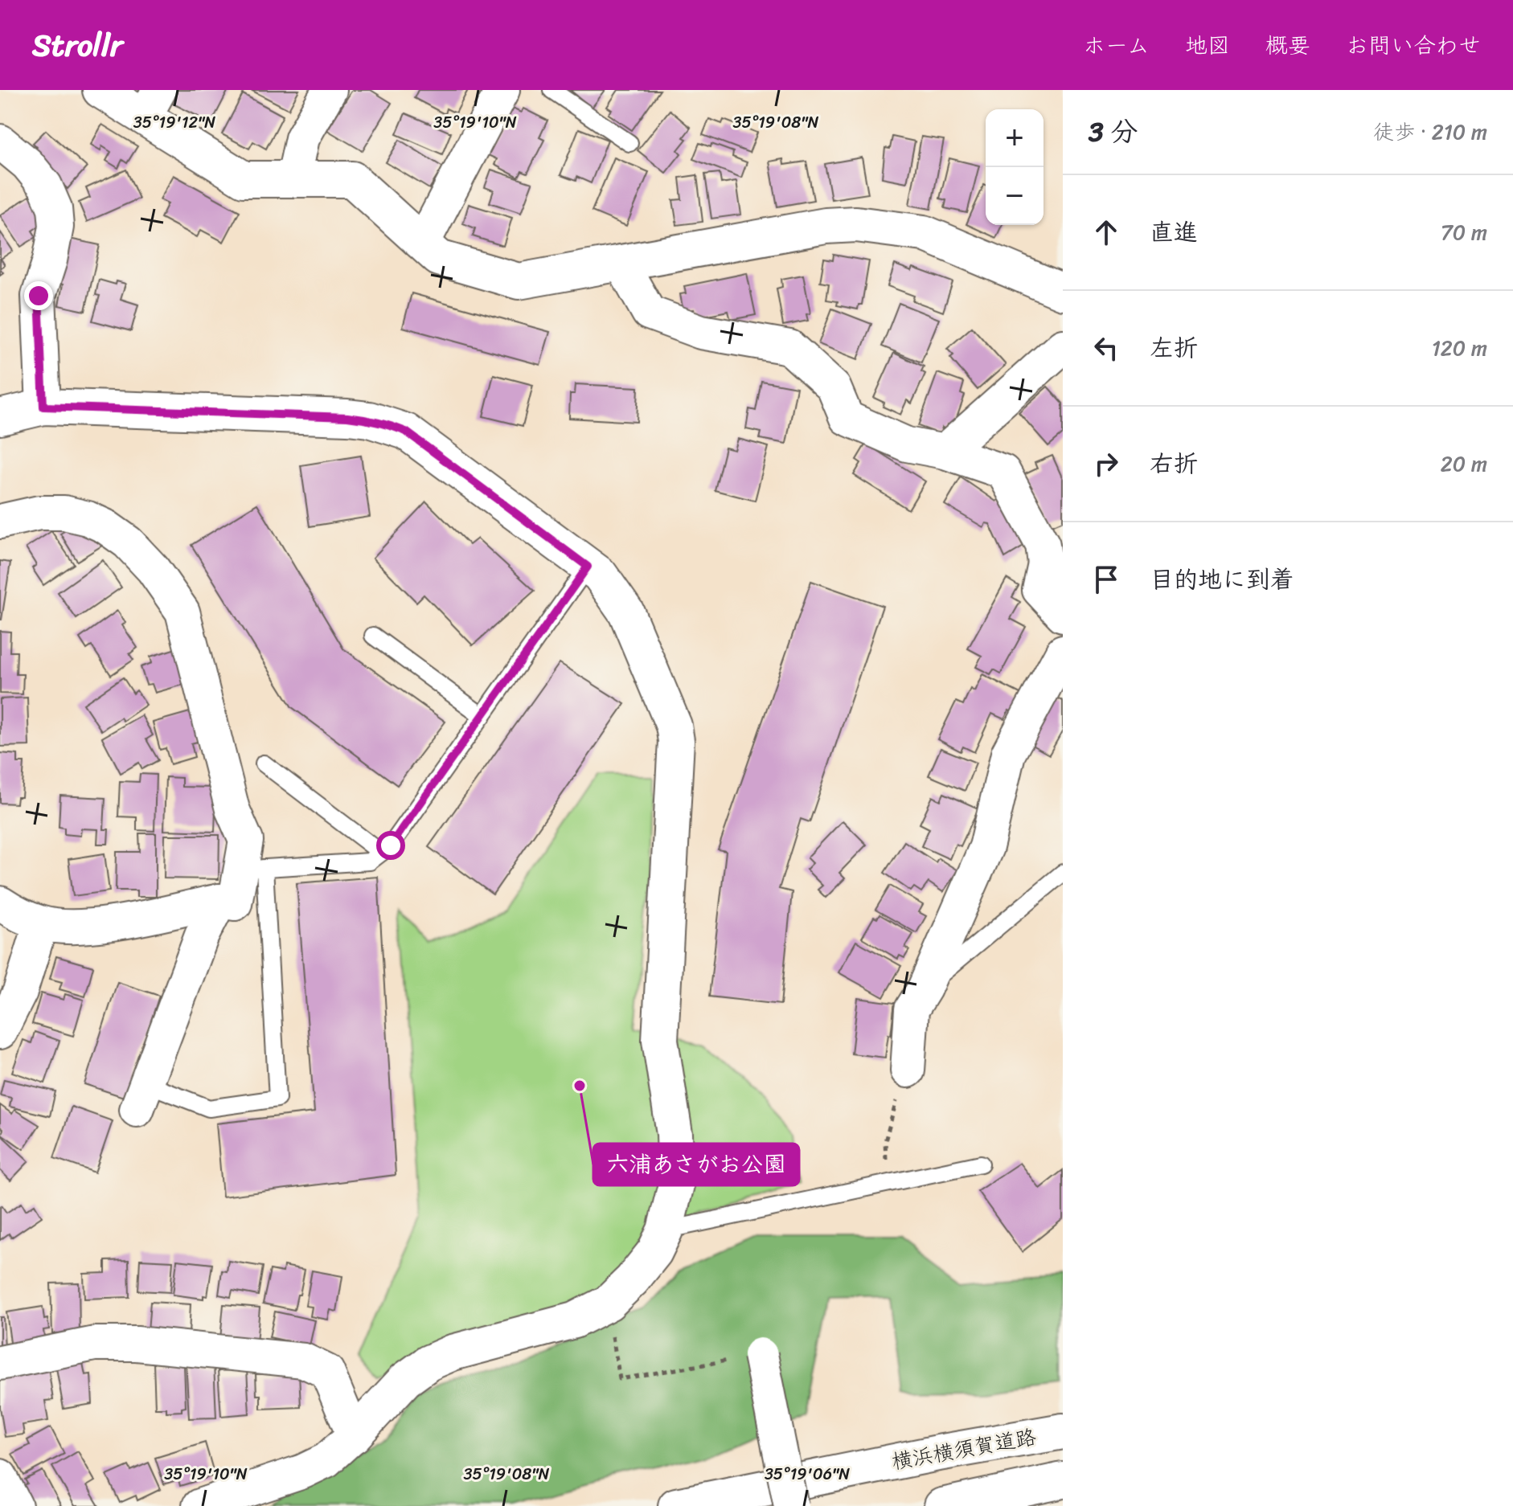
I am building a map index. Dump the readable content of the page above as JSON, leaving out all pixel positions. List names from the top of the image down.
{
  "streets": {
    "main road": ["横浜横須賀道路"]
  },
  "places": ["六浦あさがお公園"],
  "page": {
    "header": "Strollr",
    "nav": [
      "ホーム",
      "地図",
      "概要",
      "お問い合わせ"
    ],
    "heading": ["3 分", "徒歩 · 210 m"],
    "map_buttons": ["+", "−"],
    "list": [
      ["直進", "70 m"],
      ["左折", "120 m"],
      ["右折", "20 m"],
      "目的地に到着"
    ]
  },
  "coordinates": [
    "35°19'12\"N",
    "35°19'10\"N",
    "35°19'08\"N",
    "35°19'06\"N"
  ]
}
